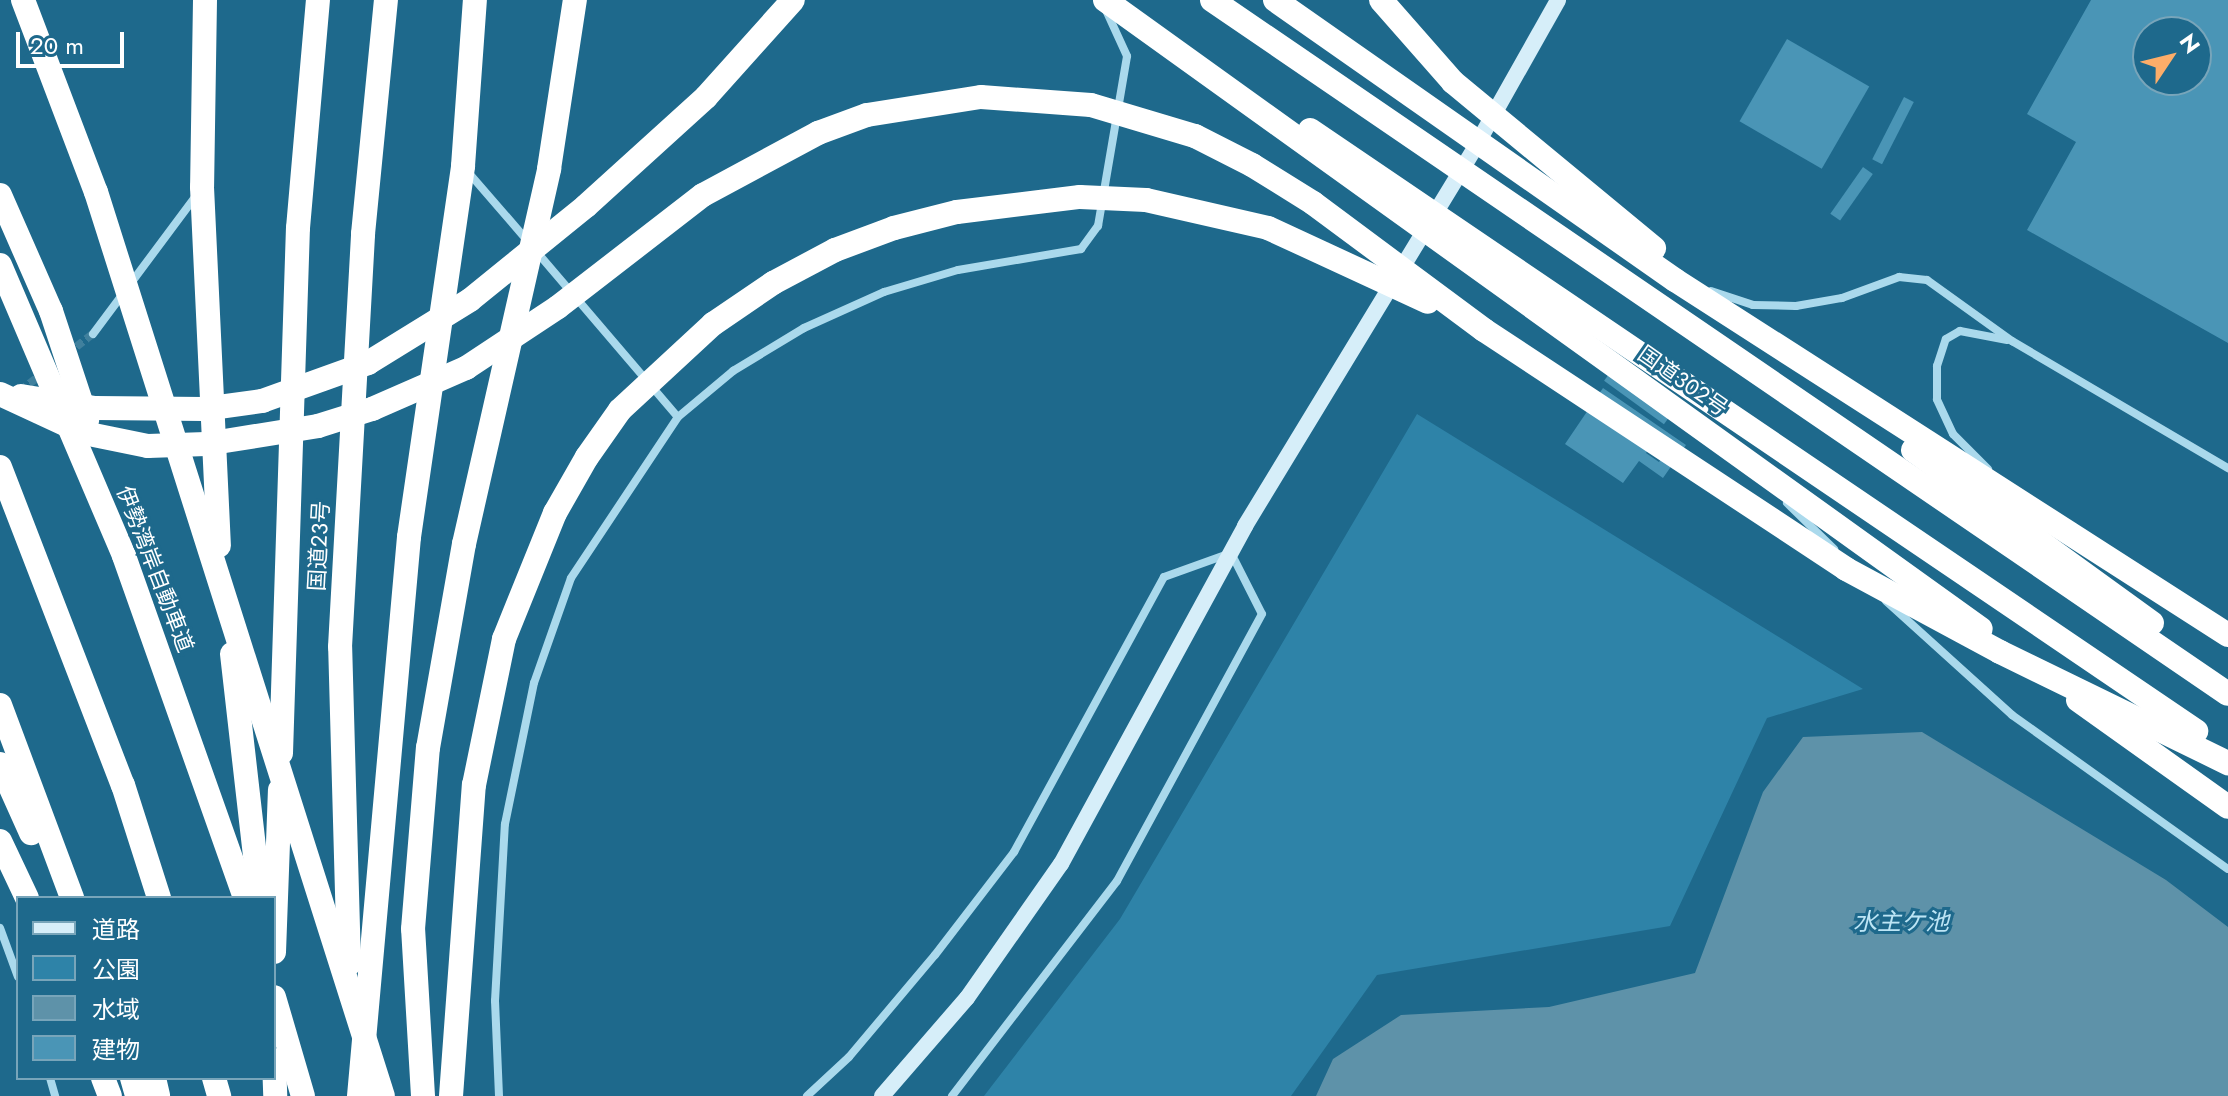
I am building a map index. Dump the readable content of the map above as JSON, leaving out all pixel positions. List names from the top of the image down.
{
  "streets": {
    "highway": ["国道302号", "国道23号", "伊勢湾岸自動車道"]
  },
  "water": ["水主ケ池"],
  "legend": [
    "道路",
    "公園",
    "水域",
    "建物"
  ],
  "scale_bar": "20 m",
  "north": "top right"
}
